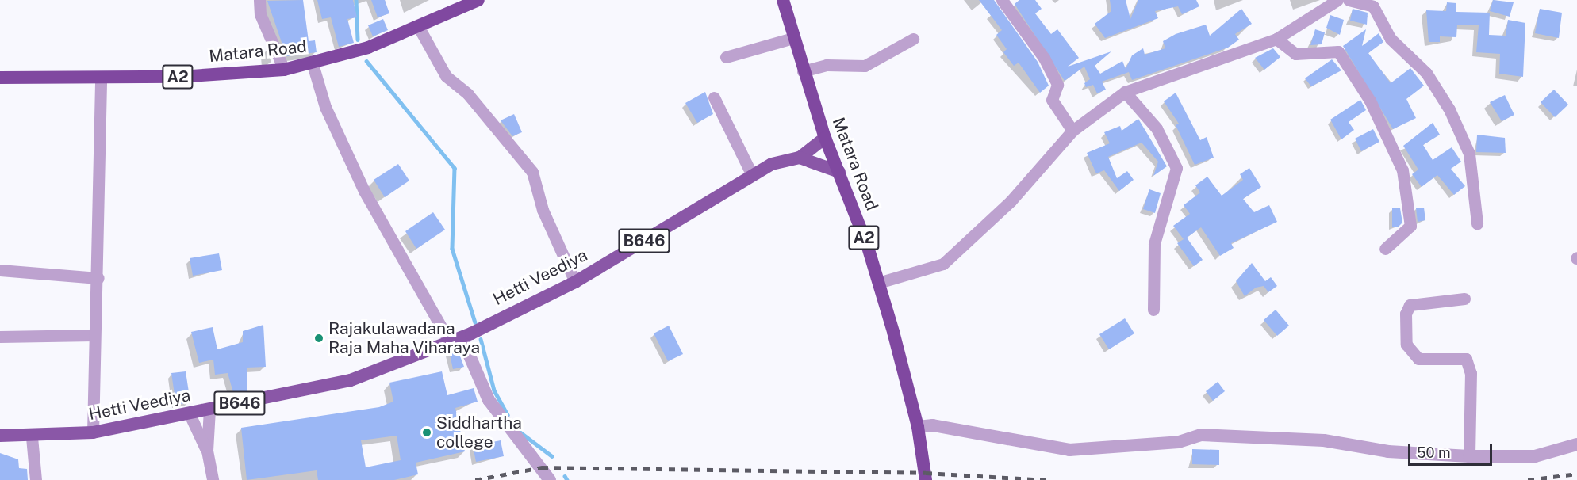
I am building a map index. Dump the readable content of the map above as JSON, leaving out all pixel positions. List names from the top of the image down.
{
  "streets": {
    "highway": ["Matara Road", "A2"],
    "main road": ["B646", "Hetti Veediya"]
  },
  "crossings": [
    ["Matara Road", "Hetti Veediya"]
  ],
  "places": ["Rajakulawadana Raja Maha Viharaya", "Siddhartha college"],
  "scale_bar": "50 m"
}
